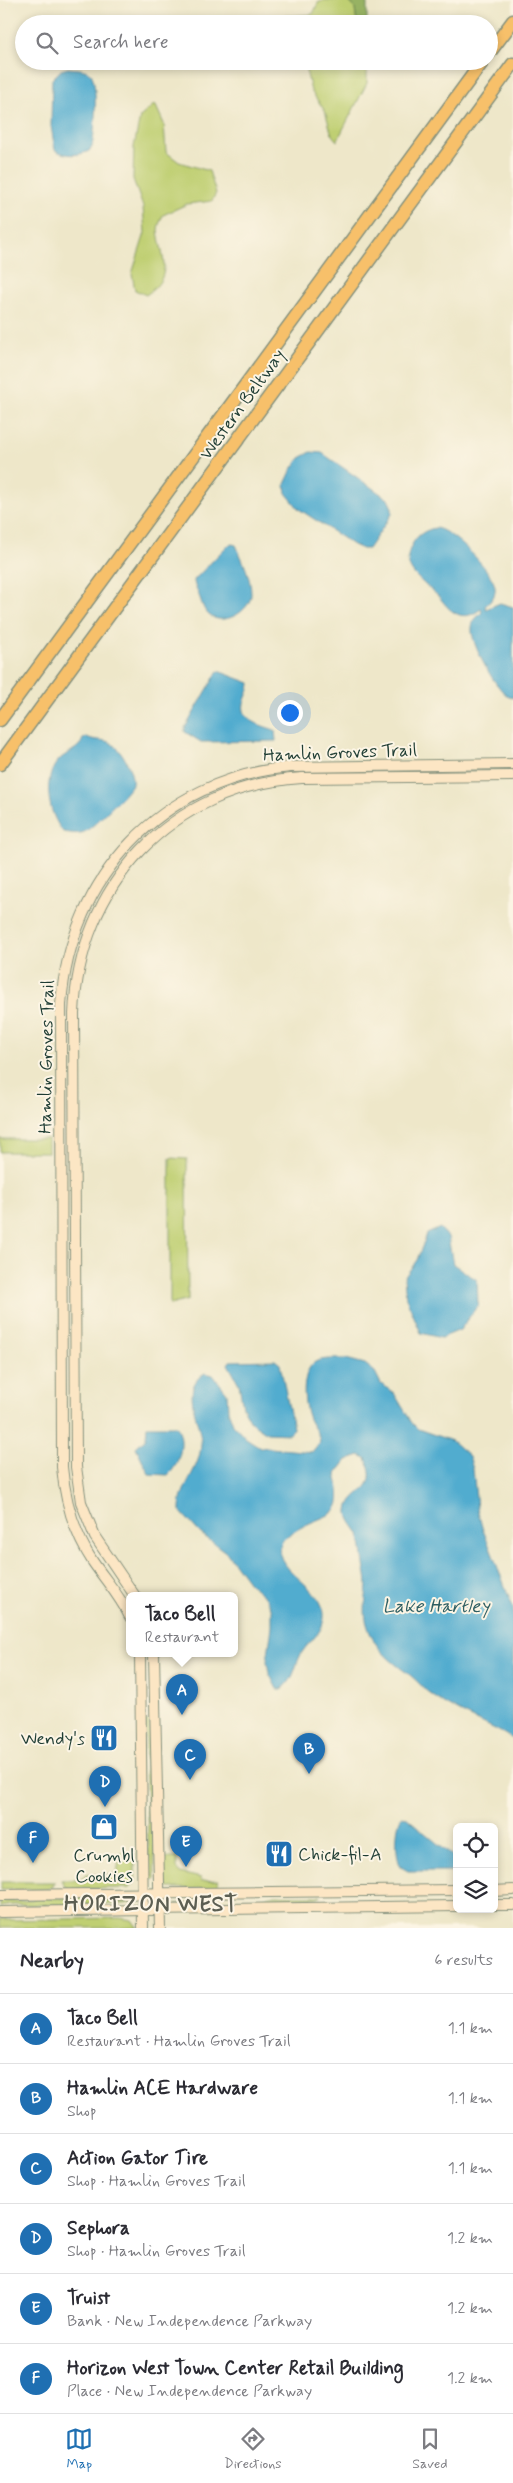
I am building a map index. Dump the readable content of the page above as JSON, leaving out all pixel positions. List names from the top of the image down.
{
  "streets": {
    "highway": ["Western Beltway"],
    "street": ["Hamlin Groves Trail"]
  },
  "districts": ["HORIZON WEST"],
  "water": ["Lake Hartley"],
  "places": {
    "restaurant": ["Wendy's", "Chick-fil-A"],
    "shop": ["Crumbl Cookies"]
  },
  "page": {
    "search": "Search here",
    "popup": ["Taco Bell", "Restaurant"],
    "pins": [
      "A",
      "B",
      "C",
      "D",
      "F",
      "E"
    ],
    "heading": ["Nearby", "6 results"],
    "list": [
      {
        "mark": "A",
        "name": "Taco Bell",
        "note": "Restaurant · Hamlin Groves Trail",
        "value": "1.1 km"
      },
      {
        "mark": "B",
        "name": "Hamlin ACE Hardware",
        "note": "Shop",
        "value": "1.1 km"
      },
      {
        "mark": "C",
        "name": "Action Gator Tire",
        "note": "Shop · Hamlin Groves Trail",
        "value": "1.1 km"
      },
      {
        "mark": "D",
        "name": "Sephora",
        "note": "Shop · Hamlin Groves Trail",
        "value": "1.2 km"
      },
      {
        "mark": "E",
        "name": "Truist",
        "note": "Bank · New Independence Parkway",
        "value": "1.2 km"
      },
      {
        "mark": "F",
        "name": "Horizon West Town Center Retail Building",
        "note": "Place · New Independence Parkway",
        "value": "1.2 km"
      }
    ],
    "nav": ["Map", "Directions", "Saved"]
  }
}
